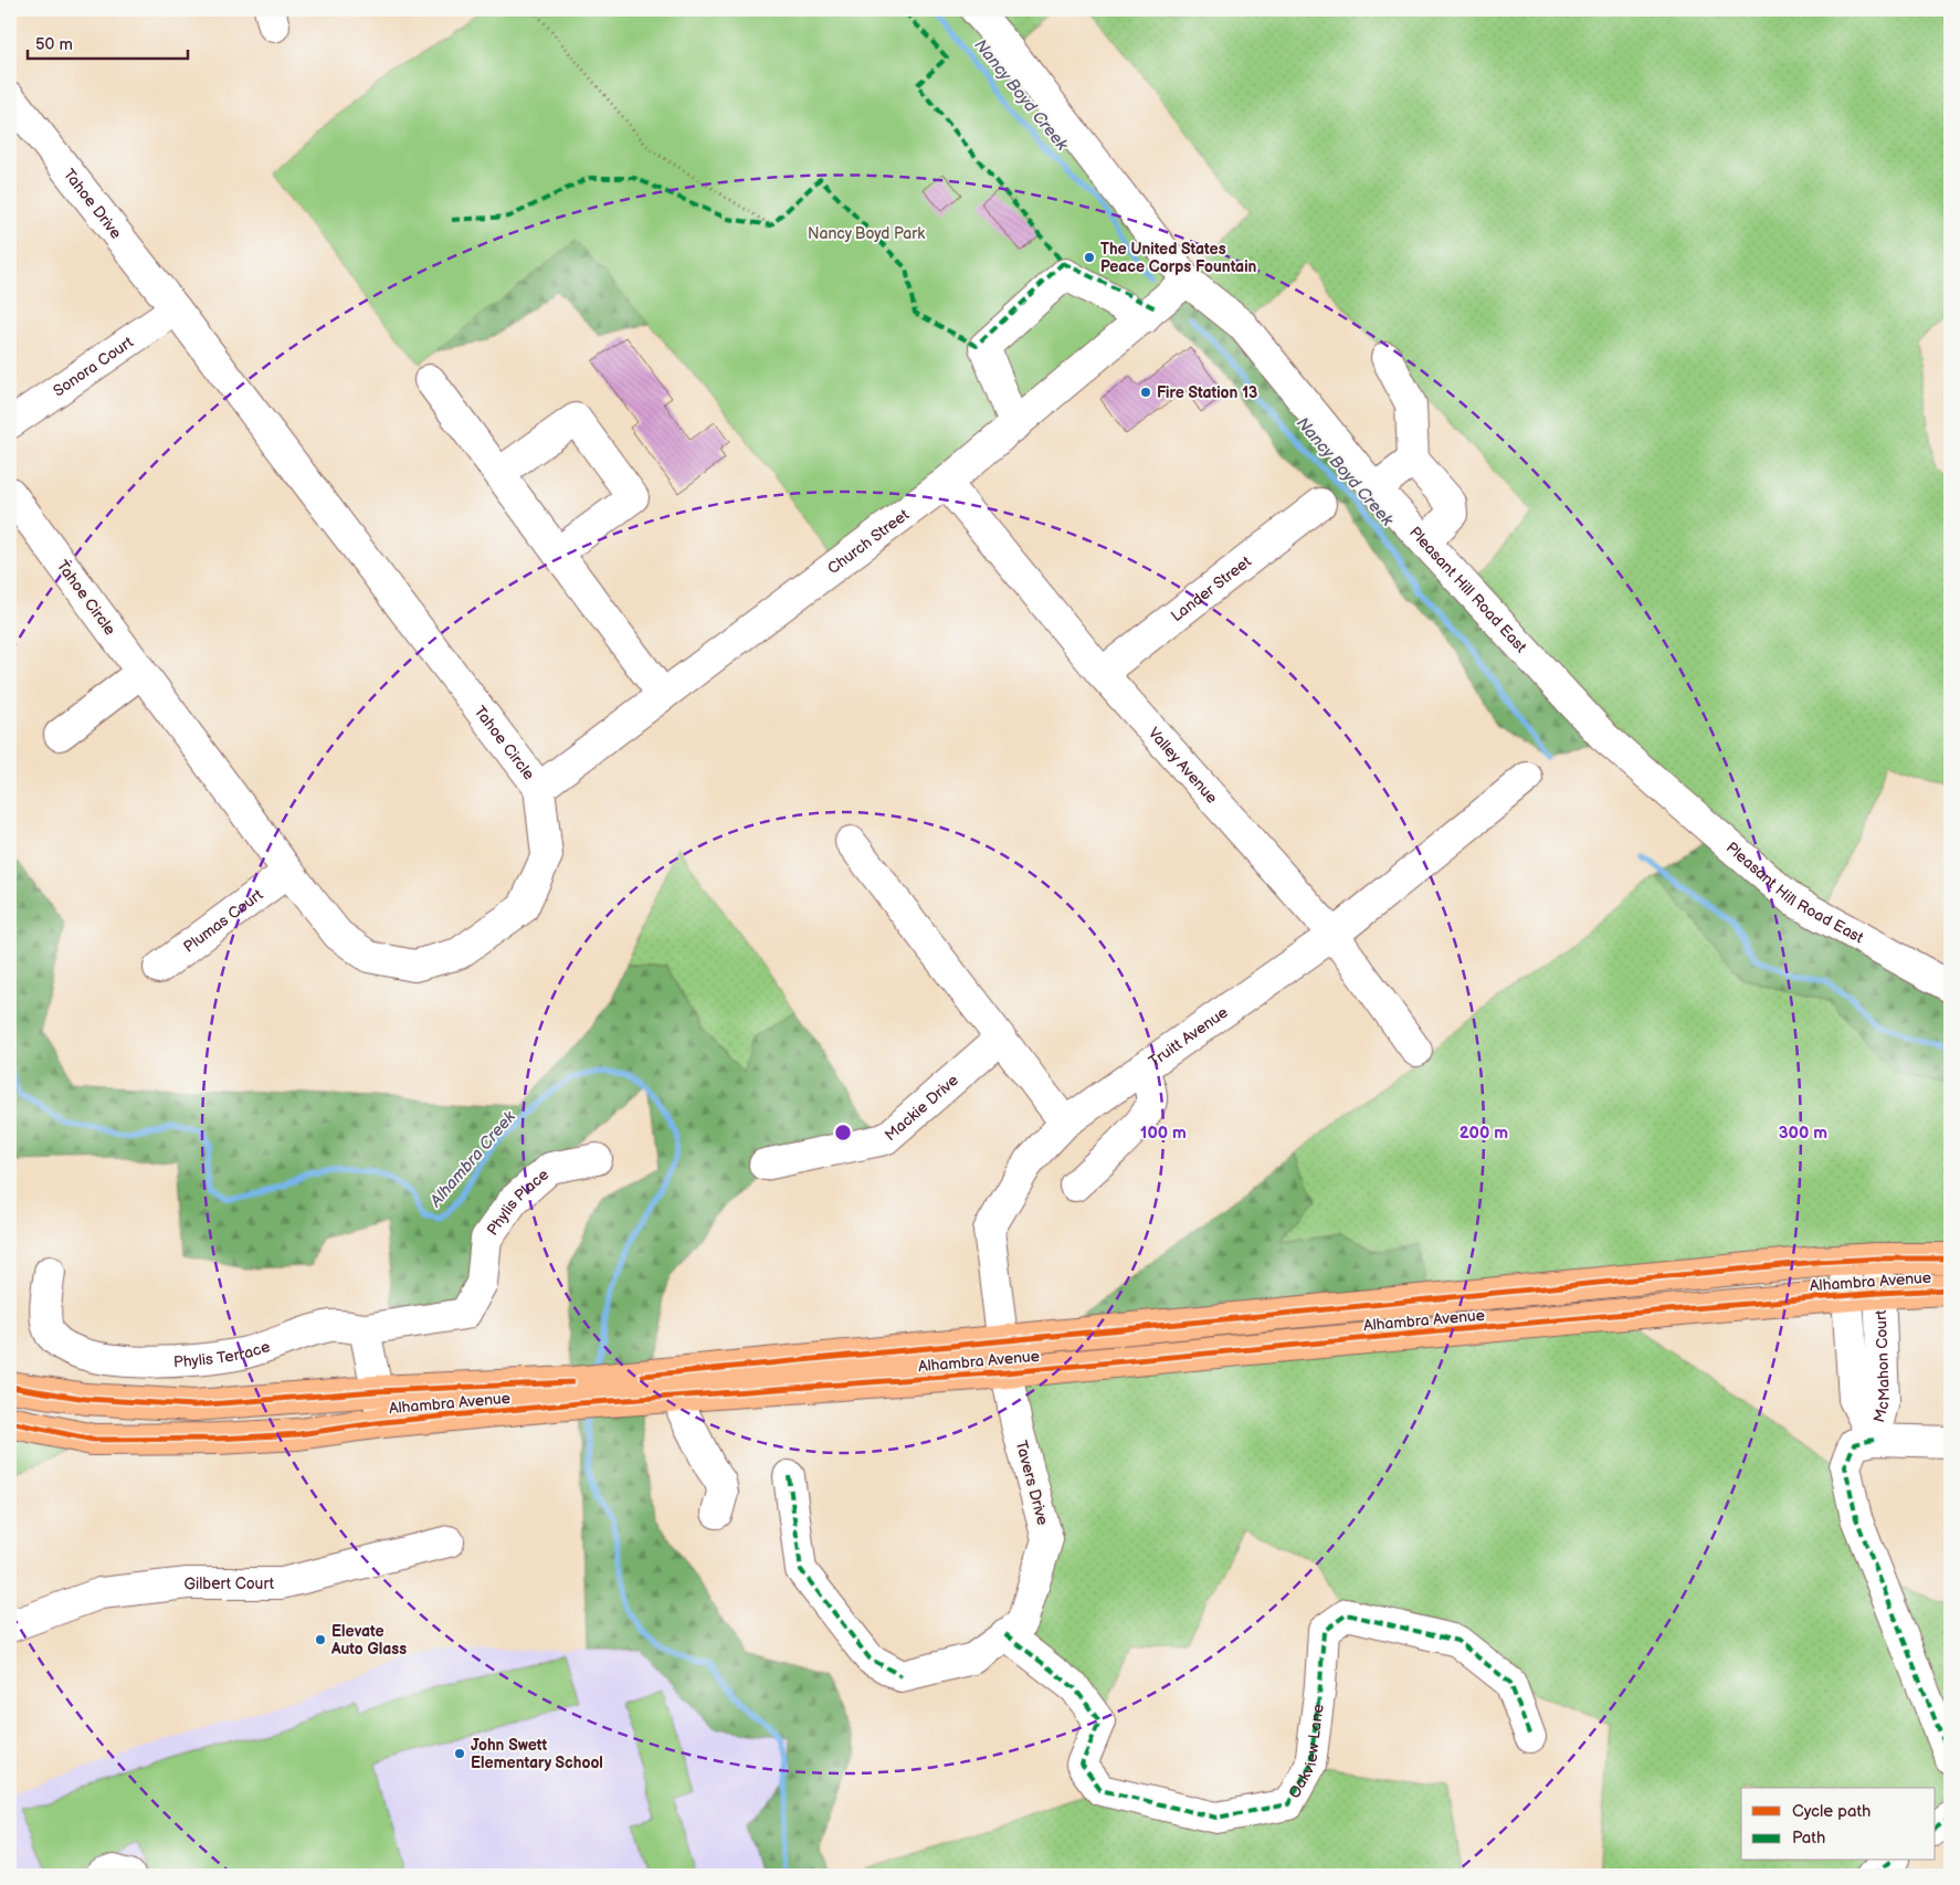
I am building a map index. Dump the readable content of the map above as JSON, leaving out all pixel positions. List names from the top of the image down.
{
  "streets": {
    "main road": ["Alhambra Avenue"],
    "street": [
      "Tahoe Drive",
      "Sonora Court",
      "Church Street",
      "Lander Street",
      "Pleasant Hill Road East",
      "Tahoe Circle",
      "Valley Avenue",
      "Plumas Court",
      "Truitt Avenue",
      "Mackie Drive",
      "Phylis Place",
      "Phylis Terrace",
      "McMahon Court",
      "Tavers Drive",
      "Gilbert Court",
      "Oakview Lane"
    ]
  },
  "crossings": [
    ["Tahoe Drive", "Sonora Court"],
    ["Tahoe Drive", "Tahoe Circle"],
    ["Sonora Court", "Tahoe Circle"],
    ["Church Street", "Pleasant Hill Road East"],
    ["Church Street", "Tahoe Circle"],
    ["Church Street", "Valley Avenue"],
    ["Lander Street", "Valley Avenue"],
    ["Tahoe Circle", "Plumas Court"],
    ["Valley Avenue", "Truitt Avenue"],
    ["Truitt Avenue", "Alhambra Avenue"],
    ["Truitt Avenue", "Tavers Drive"],
    ["Phylis Place", "Phylis Terrace"],
    ["Alhambra Avenue", "McMahon Court"],
    ["Alhambra Avenue", "Tavers Drive"],
    ["Tavers Drive", "Oakview Lane"]
  ],
  "water": ["Nancy Boyd Creek", "Alhambra Creek"],
  "parks": ["Nancy Boyd Park"],
  "places": [
    "The United States Peace Corps Fountain",
    "Fire Station 13",
    "Elevate Auto Glass",
    "John Swett Elementary School"
  ],
  "legend": ["Cycle path", "Path"],
  "scale_bar": "50 m",
  "rings": ["100 m", "200 m", "300 m"]
}
